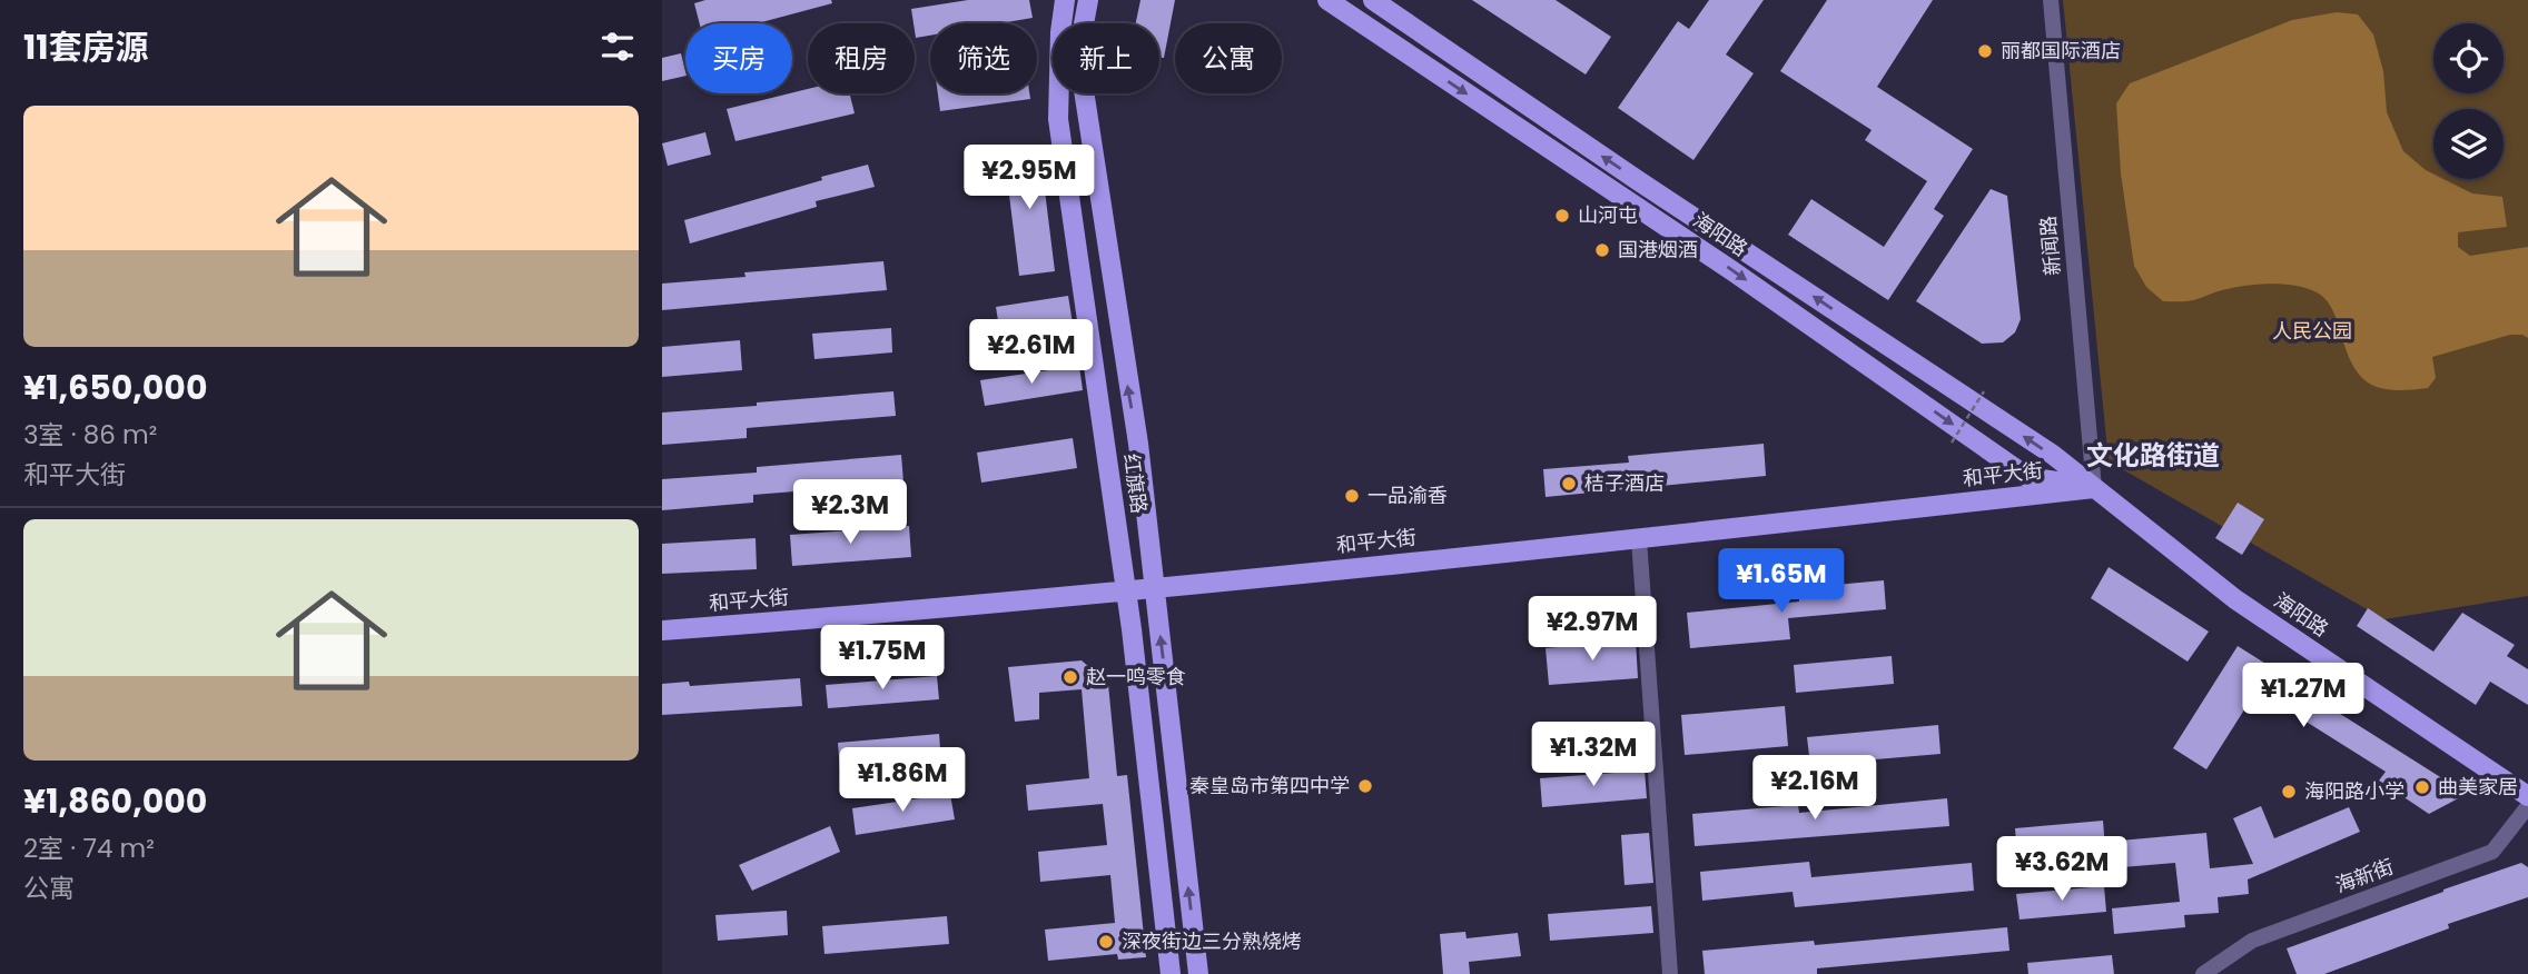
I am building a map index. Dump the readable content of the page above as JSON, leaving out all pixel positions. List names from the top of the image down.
{
  "streets": {
    "main road": ["海阳路", "和平大街", "红旗路"],
    "street": ["新闻路", "海新街"]
  },
  "crossings": [
    ["海阳路", "新闻路"],
    ["海阳路", "和平大街"],
    ["新闻路", "和平大街"],
    ["和平大街", "红旗路"]
  ],
  "districts": ["文化路街道"],
  "parks": ["人民公园"],
  "places": [
    "丽都国际酒店",
    "山河屯",
    "国港烟酒",
    "桔子酒店",
    "一品渝香",
    "赵一鸣零食",
    "秦皇岛市第四中学",
    "曲美家居",
    "海阳路小学",
    "深夜街边三分熟烧烤"
  ],
  "page": {
    "heading": "11套房源",
    "chip": [
      "买房",
      "租房",
      "筛选",
      "新上",
      "公寓"
    ],
    "list": [
      {
        "name": "¥1,650,000",
        "note": "3室 · 86 m² · 和平大街"
      },
      {
        "name": "¥1,860,000",
        "note": "2室 · 74 m² · 公寓"
      }
    ],
    "price": [
      "¥2.95M",
      "¥2.61M",
      "¥2.3M",
      "¥1.65M",
      "¥2.97M",
      "¥1.75M",
      "¥1.27M",
      "¥1.32M",
      "¥1.86M",
      "¥2.16M",
      "¥3.62M"
    ]
  }
}
